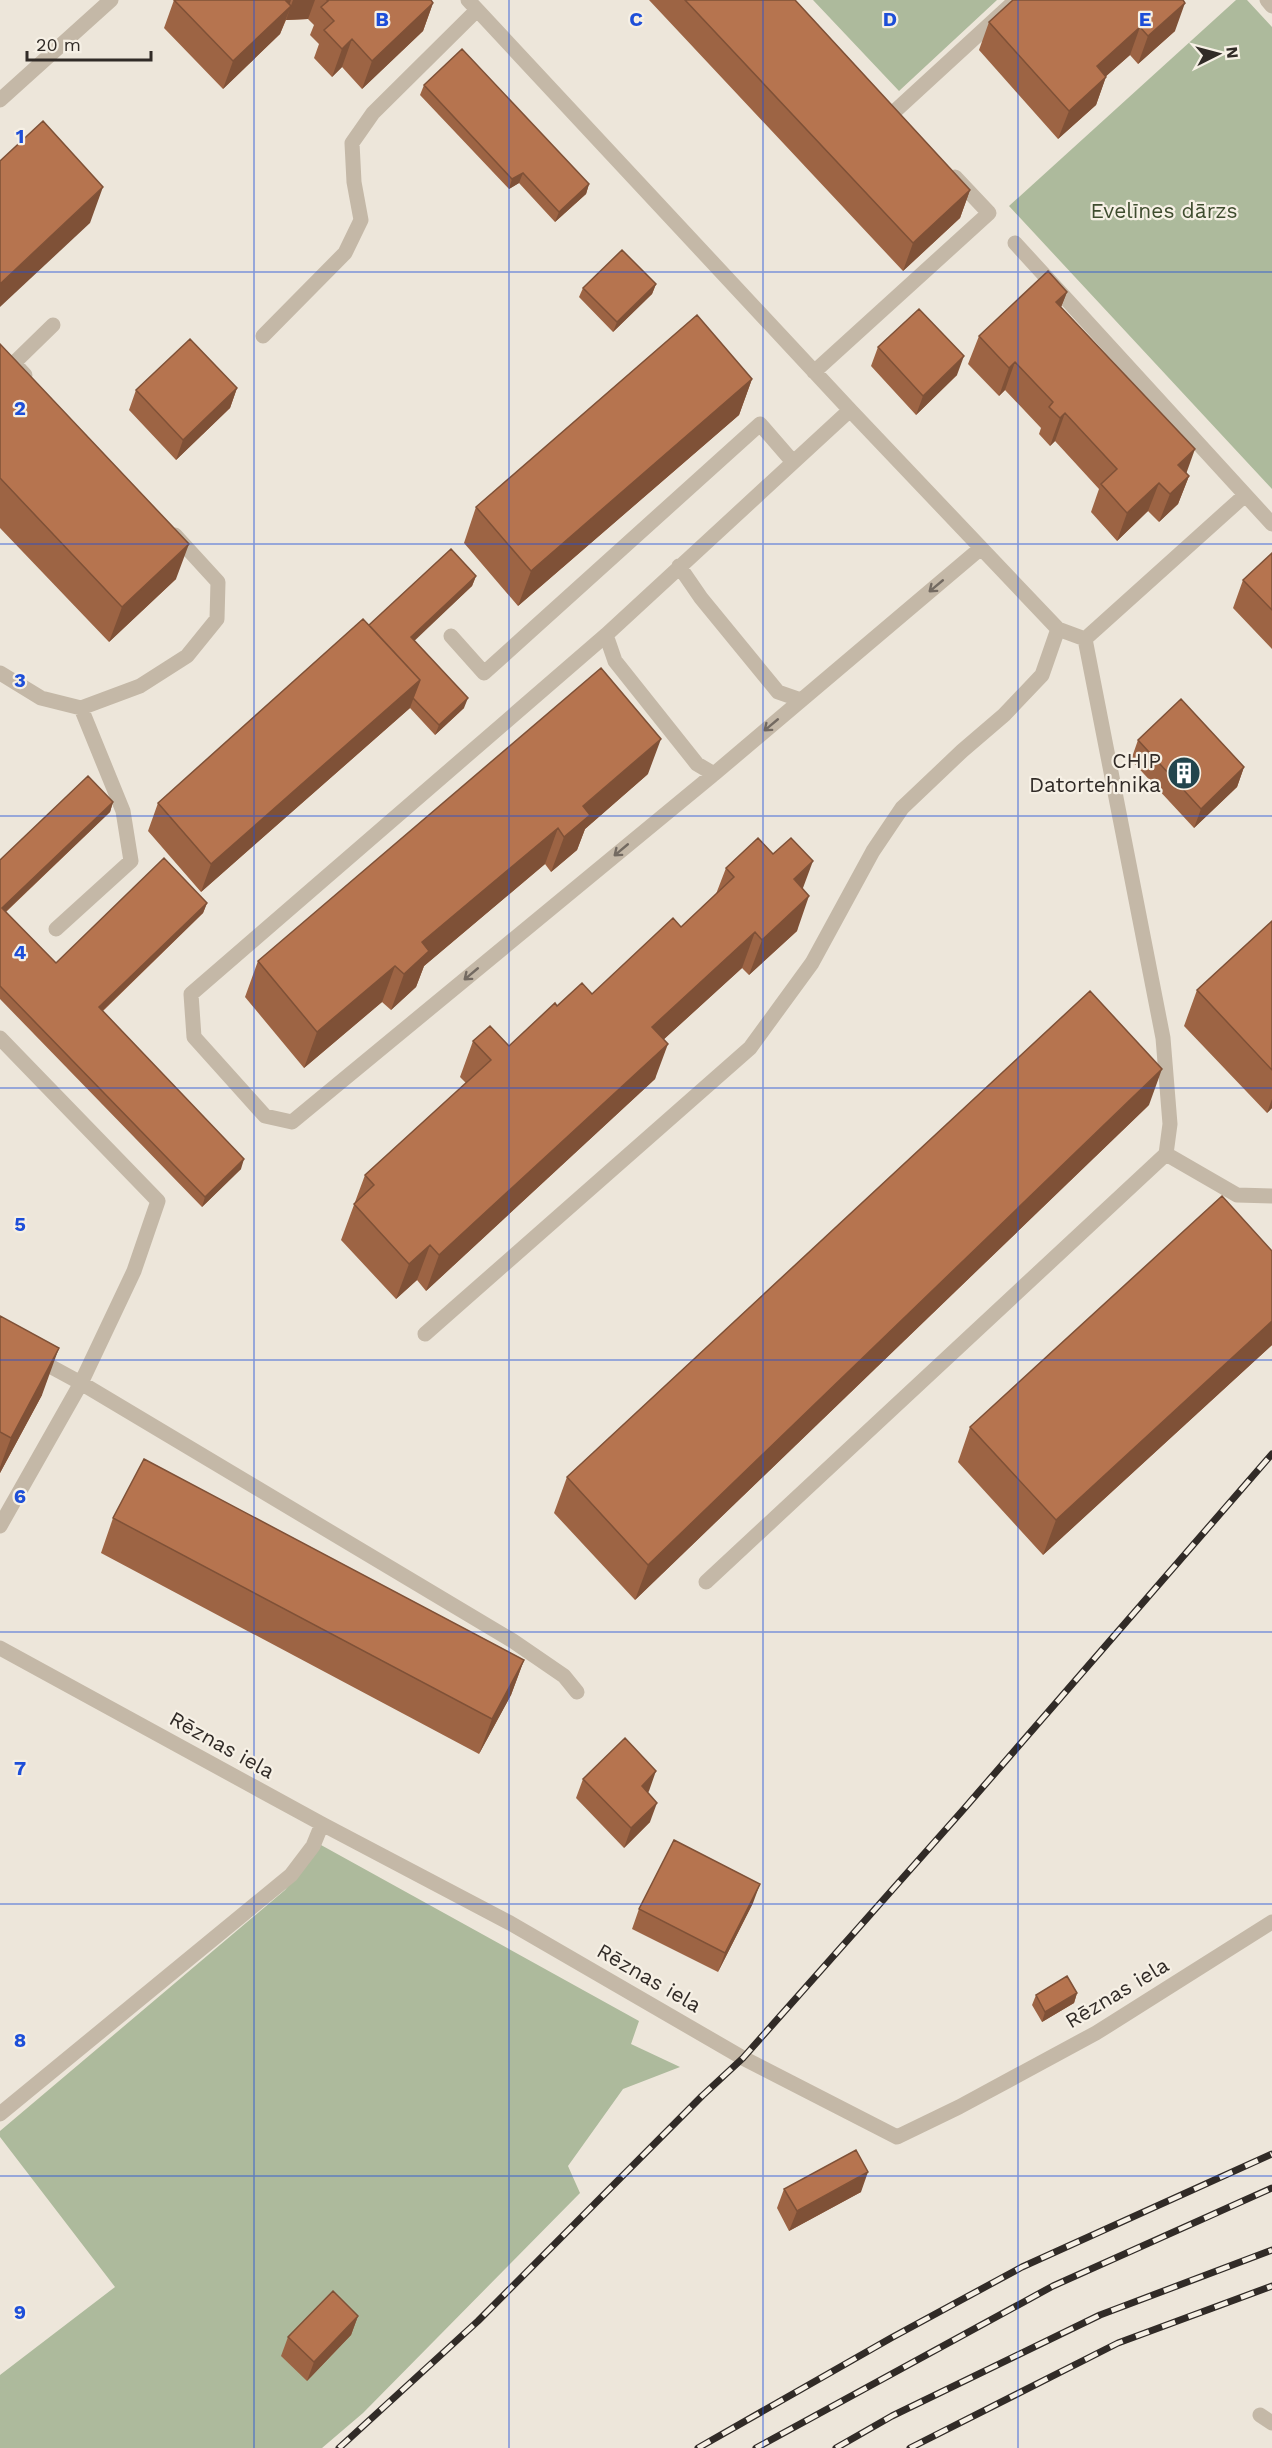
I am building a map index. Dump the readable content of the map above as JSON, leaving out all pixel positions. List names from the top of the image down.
{
  "streets": {
    "street": ["Rēznas iela"]
  },
  "parks": ["Evelīnes dārzs"],
  "places": {
    "building": ["CHIP Datortehnika"]
  },
  "scale_bar": "20 m",
  "north": "right",
  "grid": {
    "columns": [
      "B",
      "C",
      "D",
      "E"
    ],
    "rows": [
      "1",
      "2",
      "3",
      "4",
      "5",
      "6",
      "7",
      "8",
      "9"
    ]
  }
}
